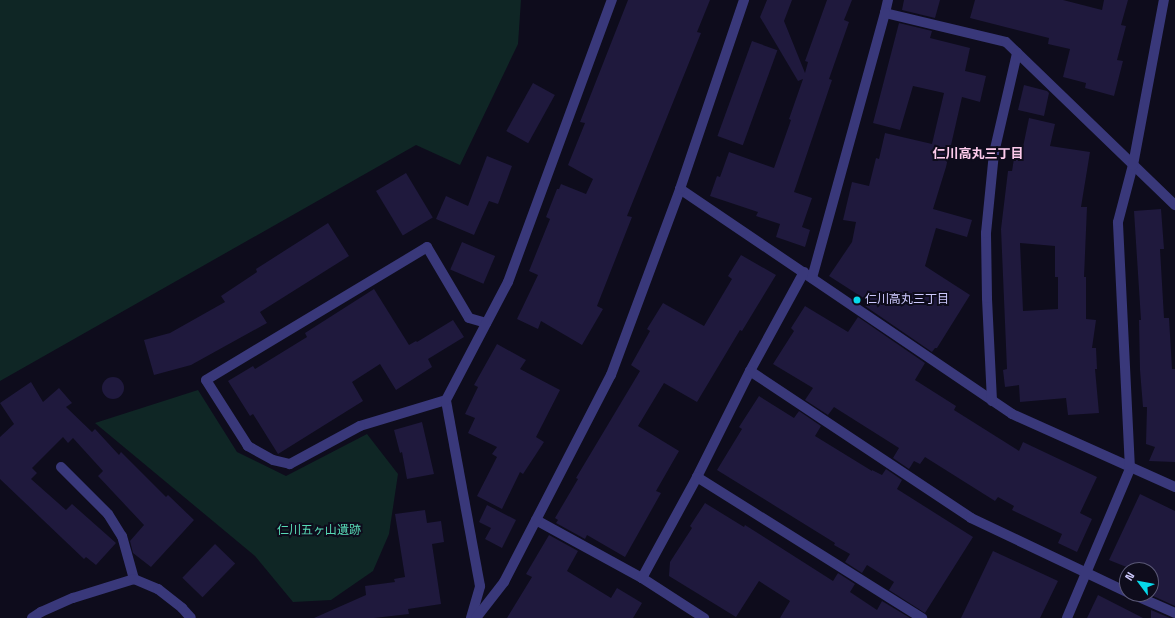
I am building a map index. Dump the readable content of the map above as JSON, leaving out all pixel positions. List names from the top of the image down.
{
  "districts": ["仁川高丸三丁目"],
  "parks": ["仁川五ヶ山遺跡"],
  "places": ["仁川高丸三丁目"],
  "north": "top left"
}
